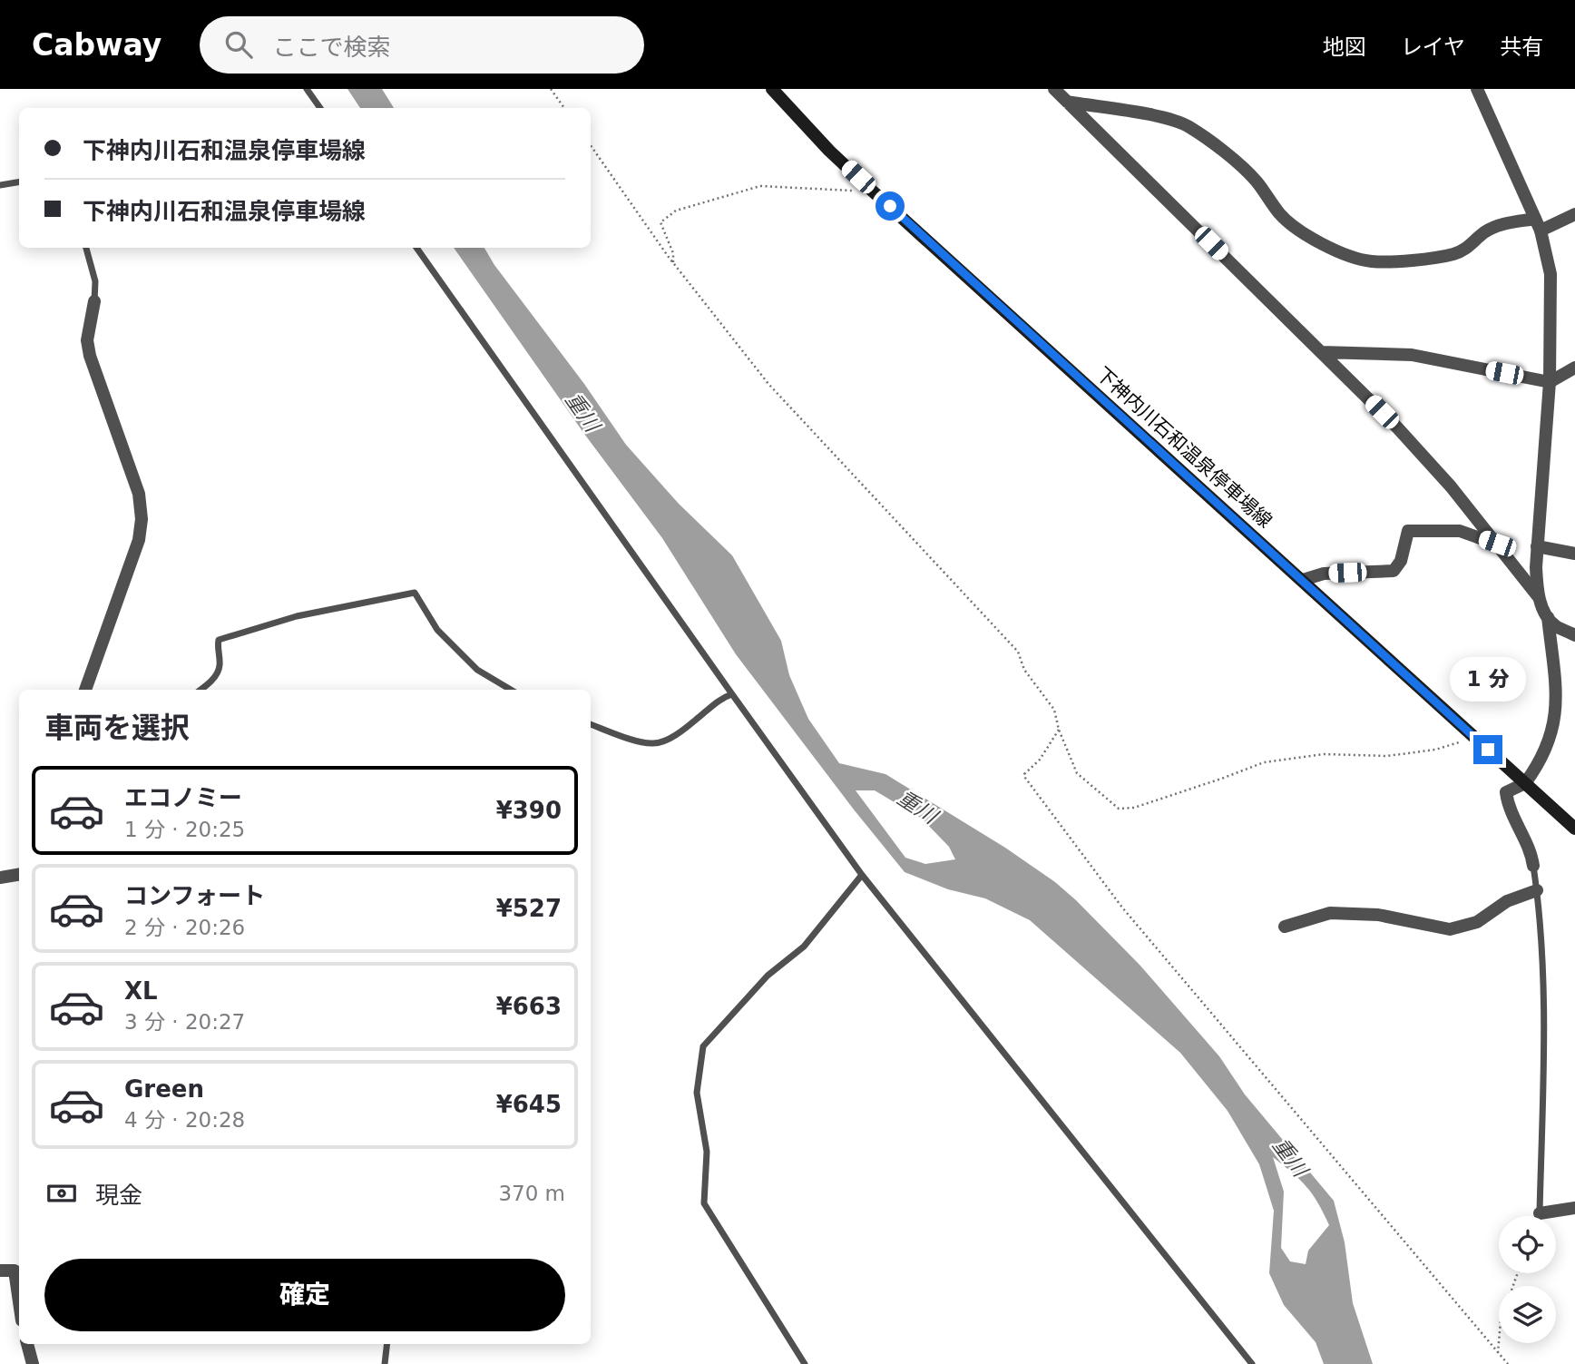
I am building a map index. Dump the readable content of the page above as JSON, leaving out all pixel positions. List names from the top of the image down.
{
  "streets": {
    "main road": ["下神内川石和温泉停車場線"]
  },
  "water": ["重川"],
  "page": {
    "header": "Cabway",
    "search": "ここで検索",
    "nav": ["地図", "レイヤ", "共有"],
    "banner": ["下神内川石和温泉停車場線", "下神内川石和温泉停車場線"],
    "bubble": "1 分",
    "heading": "車両を選択",
    "list": [
      {
        "name": "エコノミー",
        "note": "1 分 · 20:25",
        "value": "¥390"
      },
      {
        "name": "コンフォート",
        "note": "2 分 · 20:26",
        "value": "¥527"
      },
      {
        "name": "XL",
        "note": "3 分 · 20:27",
        "value": "¥663"
      },
      {
        "name": "Green",
        "note": "4 分 · 20:28",
        "value": "¥645"
      }
    ],
    "pay": ["現金", "370 m"],
    "buttons": "確定"
  }
}
